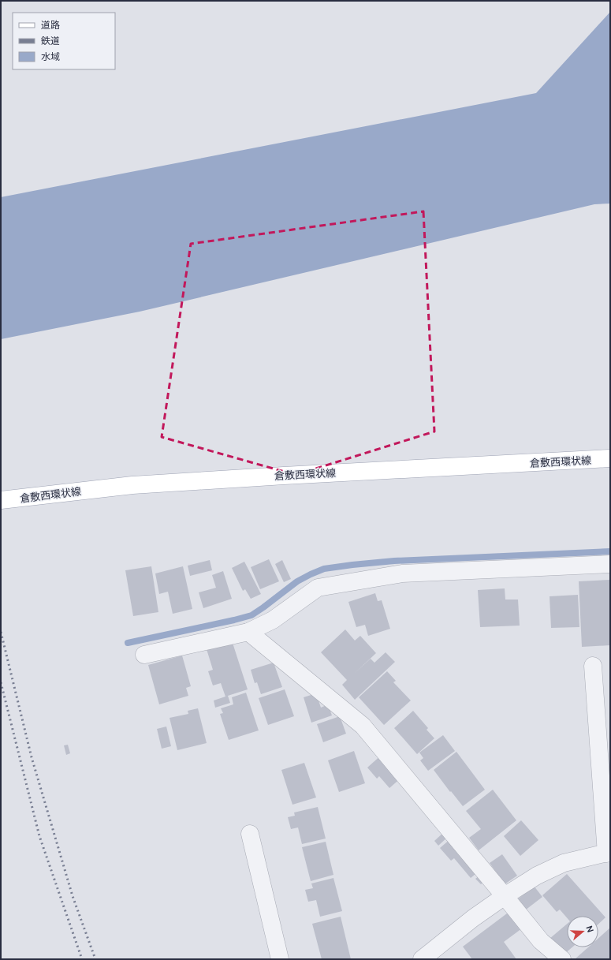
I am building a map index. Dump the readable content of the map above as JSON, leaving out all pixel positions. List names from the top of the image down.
{
  "streets": {
    "main road": ["倉敷西環状線"]
  },
  "legend": ["道路", "鉄道", "水域"],
  "north": "right"
}
